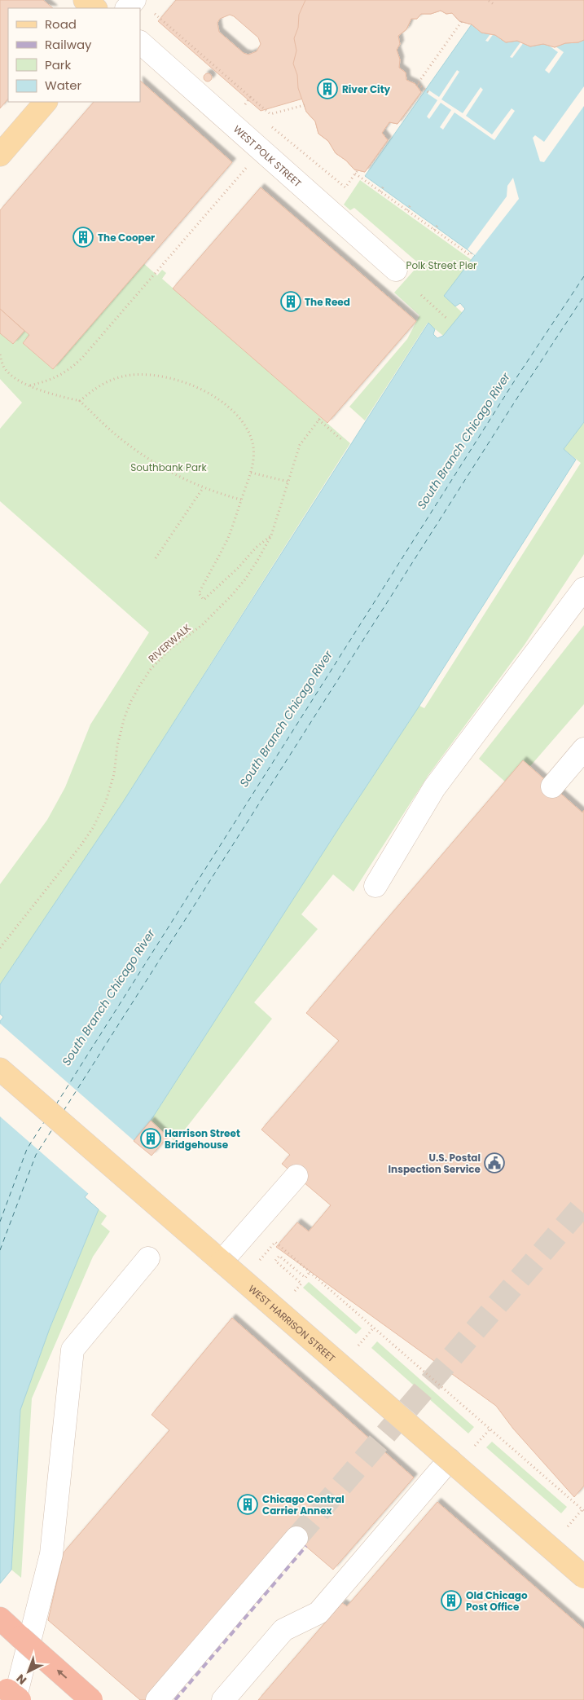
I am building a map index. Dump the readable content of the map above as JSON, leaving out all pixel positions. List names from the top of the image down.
{
  "streets": {
    "main road": ["WEST HARRISON STREET"],
    "street": ["WEST POLK STREET"],
    "path": ["RIVERWALK"]
  },
  "water": ["South Branch Chicago River"],
  "parks": ["Polk Street Pier", "Southbank Park"],
  "places": {
    "building": [
      "River City",
      "The Cooper",
      "The Reed",
      "Harrison Street Bridgehouse",
      "Chicago Central Carrier Annex",
      "Old Chicago Post Office"
    ],
    "public building": ["U.S. Postal Inspection Service"]
  },
  "legend": [
    "Road",
    "Railway",
    "Park",
    "Water"
  ],
  "north": "bottom left"
}
